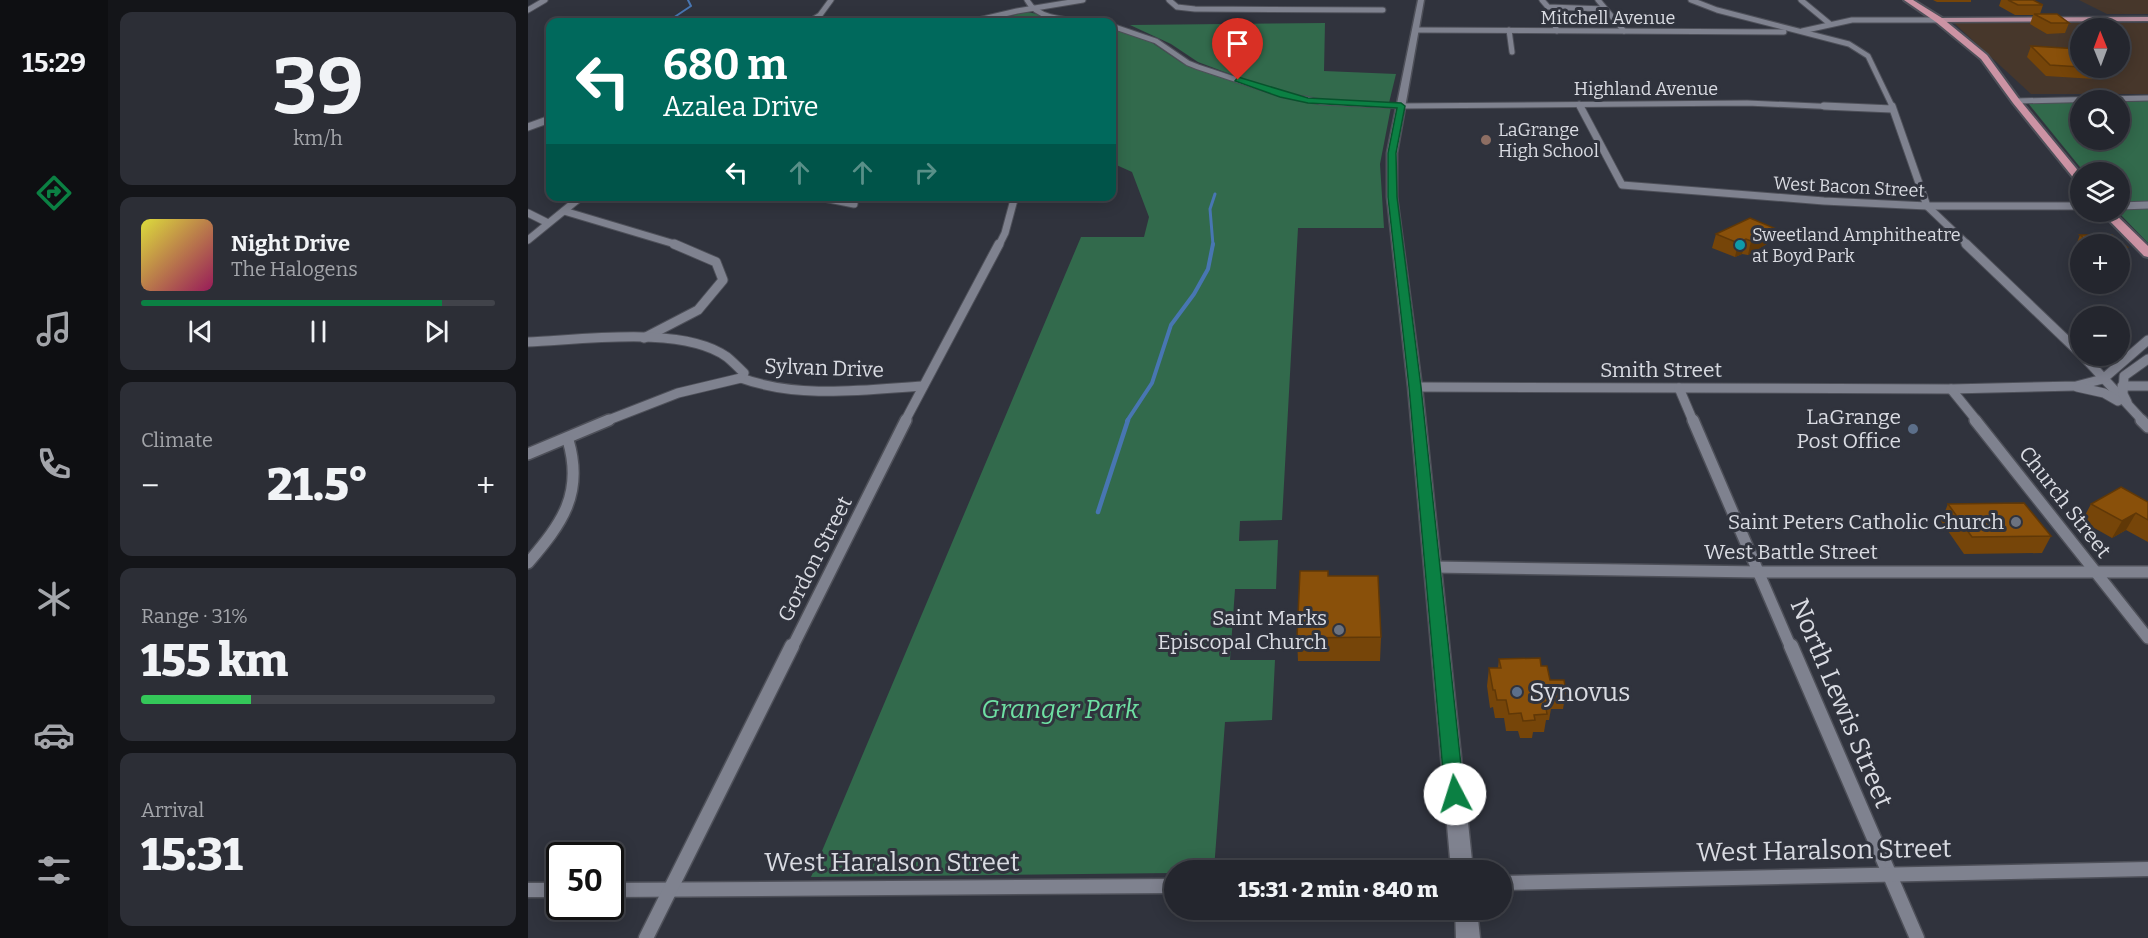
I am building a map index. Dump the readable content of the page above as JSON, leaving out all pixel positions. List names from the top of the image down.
{
  "streets": {
    "street": [
      "Mitchell Avenue",
      "Highland Avenue",
      "West Bacon Street",
      "Sylvan Drive",
      "Smith Street",
      "Church Street",
      "West Battle Street",
      "Gordon Street",
      "North Lewis Street",
      "West Haralson Street"
    ]
  },
  "crossings": [
    ["Highland Avenue", "West Bacon Street"],
    ["Sylvan Drive", "Gordon Street"],
    ["Smith Street", "Church Street"],
    ["Smith Street", "North Lewis Street"],
    ["Church Street", "West Battle Street"],
    ["West Battle Street", "North Lewis Street"],
    ["Gordon Street", "West Haralson Street"],
    ["North Lewis Street", "West Haralson Street"]
  ],
  "parks": ["Granger Park"],
  "places": [
    "LaGrange High School",
    "Sweetland Amphitheatre at Boyd Park",
    "LaGrange Post Office",
    "Saint Peters Catholic Church",
    "Saint Marks Episcopal Church",
    "Synovus"
  ],
  "north": "top",
  "page": {
    "tabs": "15:29",
    "tile": [
      ["39", "km/h"],
      "Climate",
      ["Range · 31%", "155 km"],
      ["Arrival", "15:31"]
    ],
    "map_buttons": ["+", "−"],
    "turn": ["680 m", "Azalea Drive"],
    "song": ["Night Drive", "The Halogens"],
    "heat": ["−", "21.5°", "+"],
    "limit": "50",
    "trip": "15:31 · 2 min · 840 m"
  }
}
